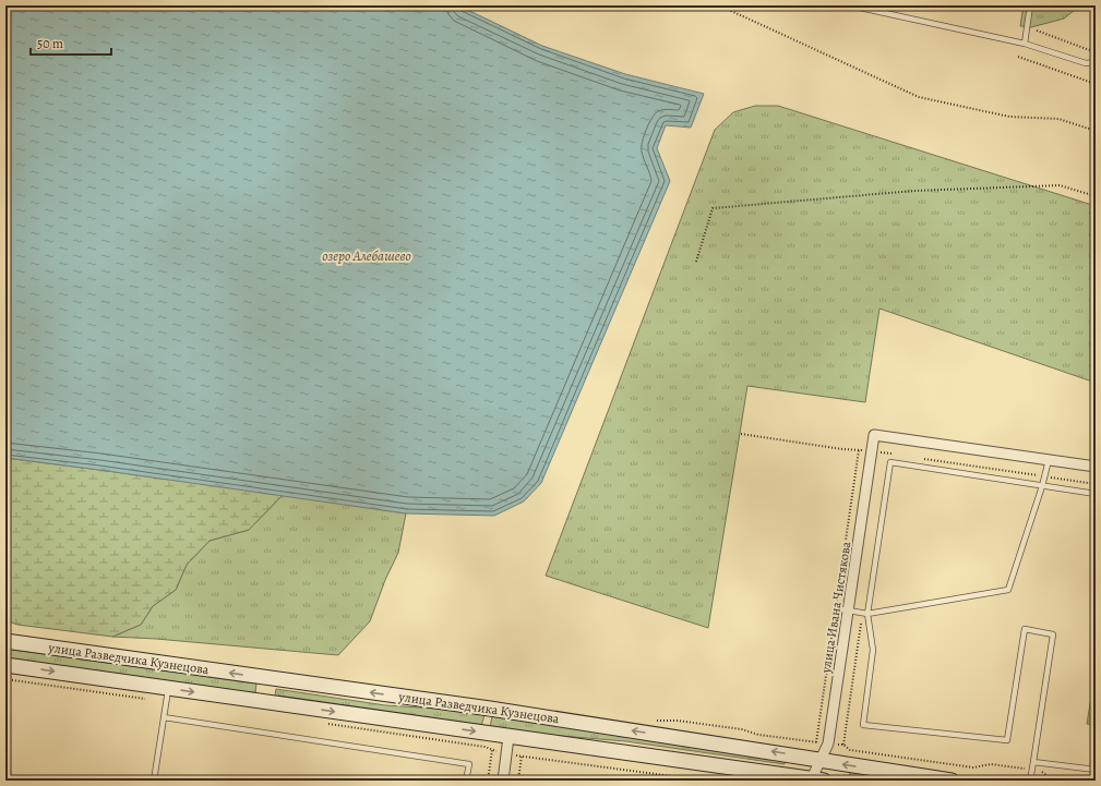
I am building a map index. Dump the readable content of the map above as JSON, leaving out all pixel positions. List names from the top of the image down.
{
  "streets": {
    "main road": ["улица Разведчика Кузнецова"],
    "street": ["улица Ивана Чистякова"]
  },
  "crossings": [
    ["улица Ивана Чистякова", "улица Разведчика Кузнецова"]
  ],
  "water": ["озеро Алебашево"],
  "scale_bar": "50 m"
}
